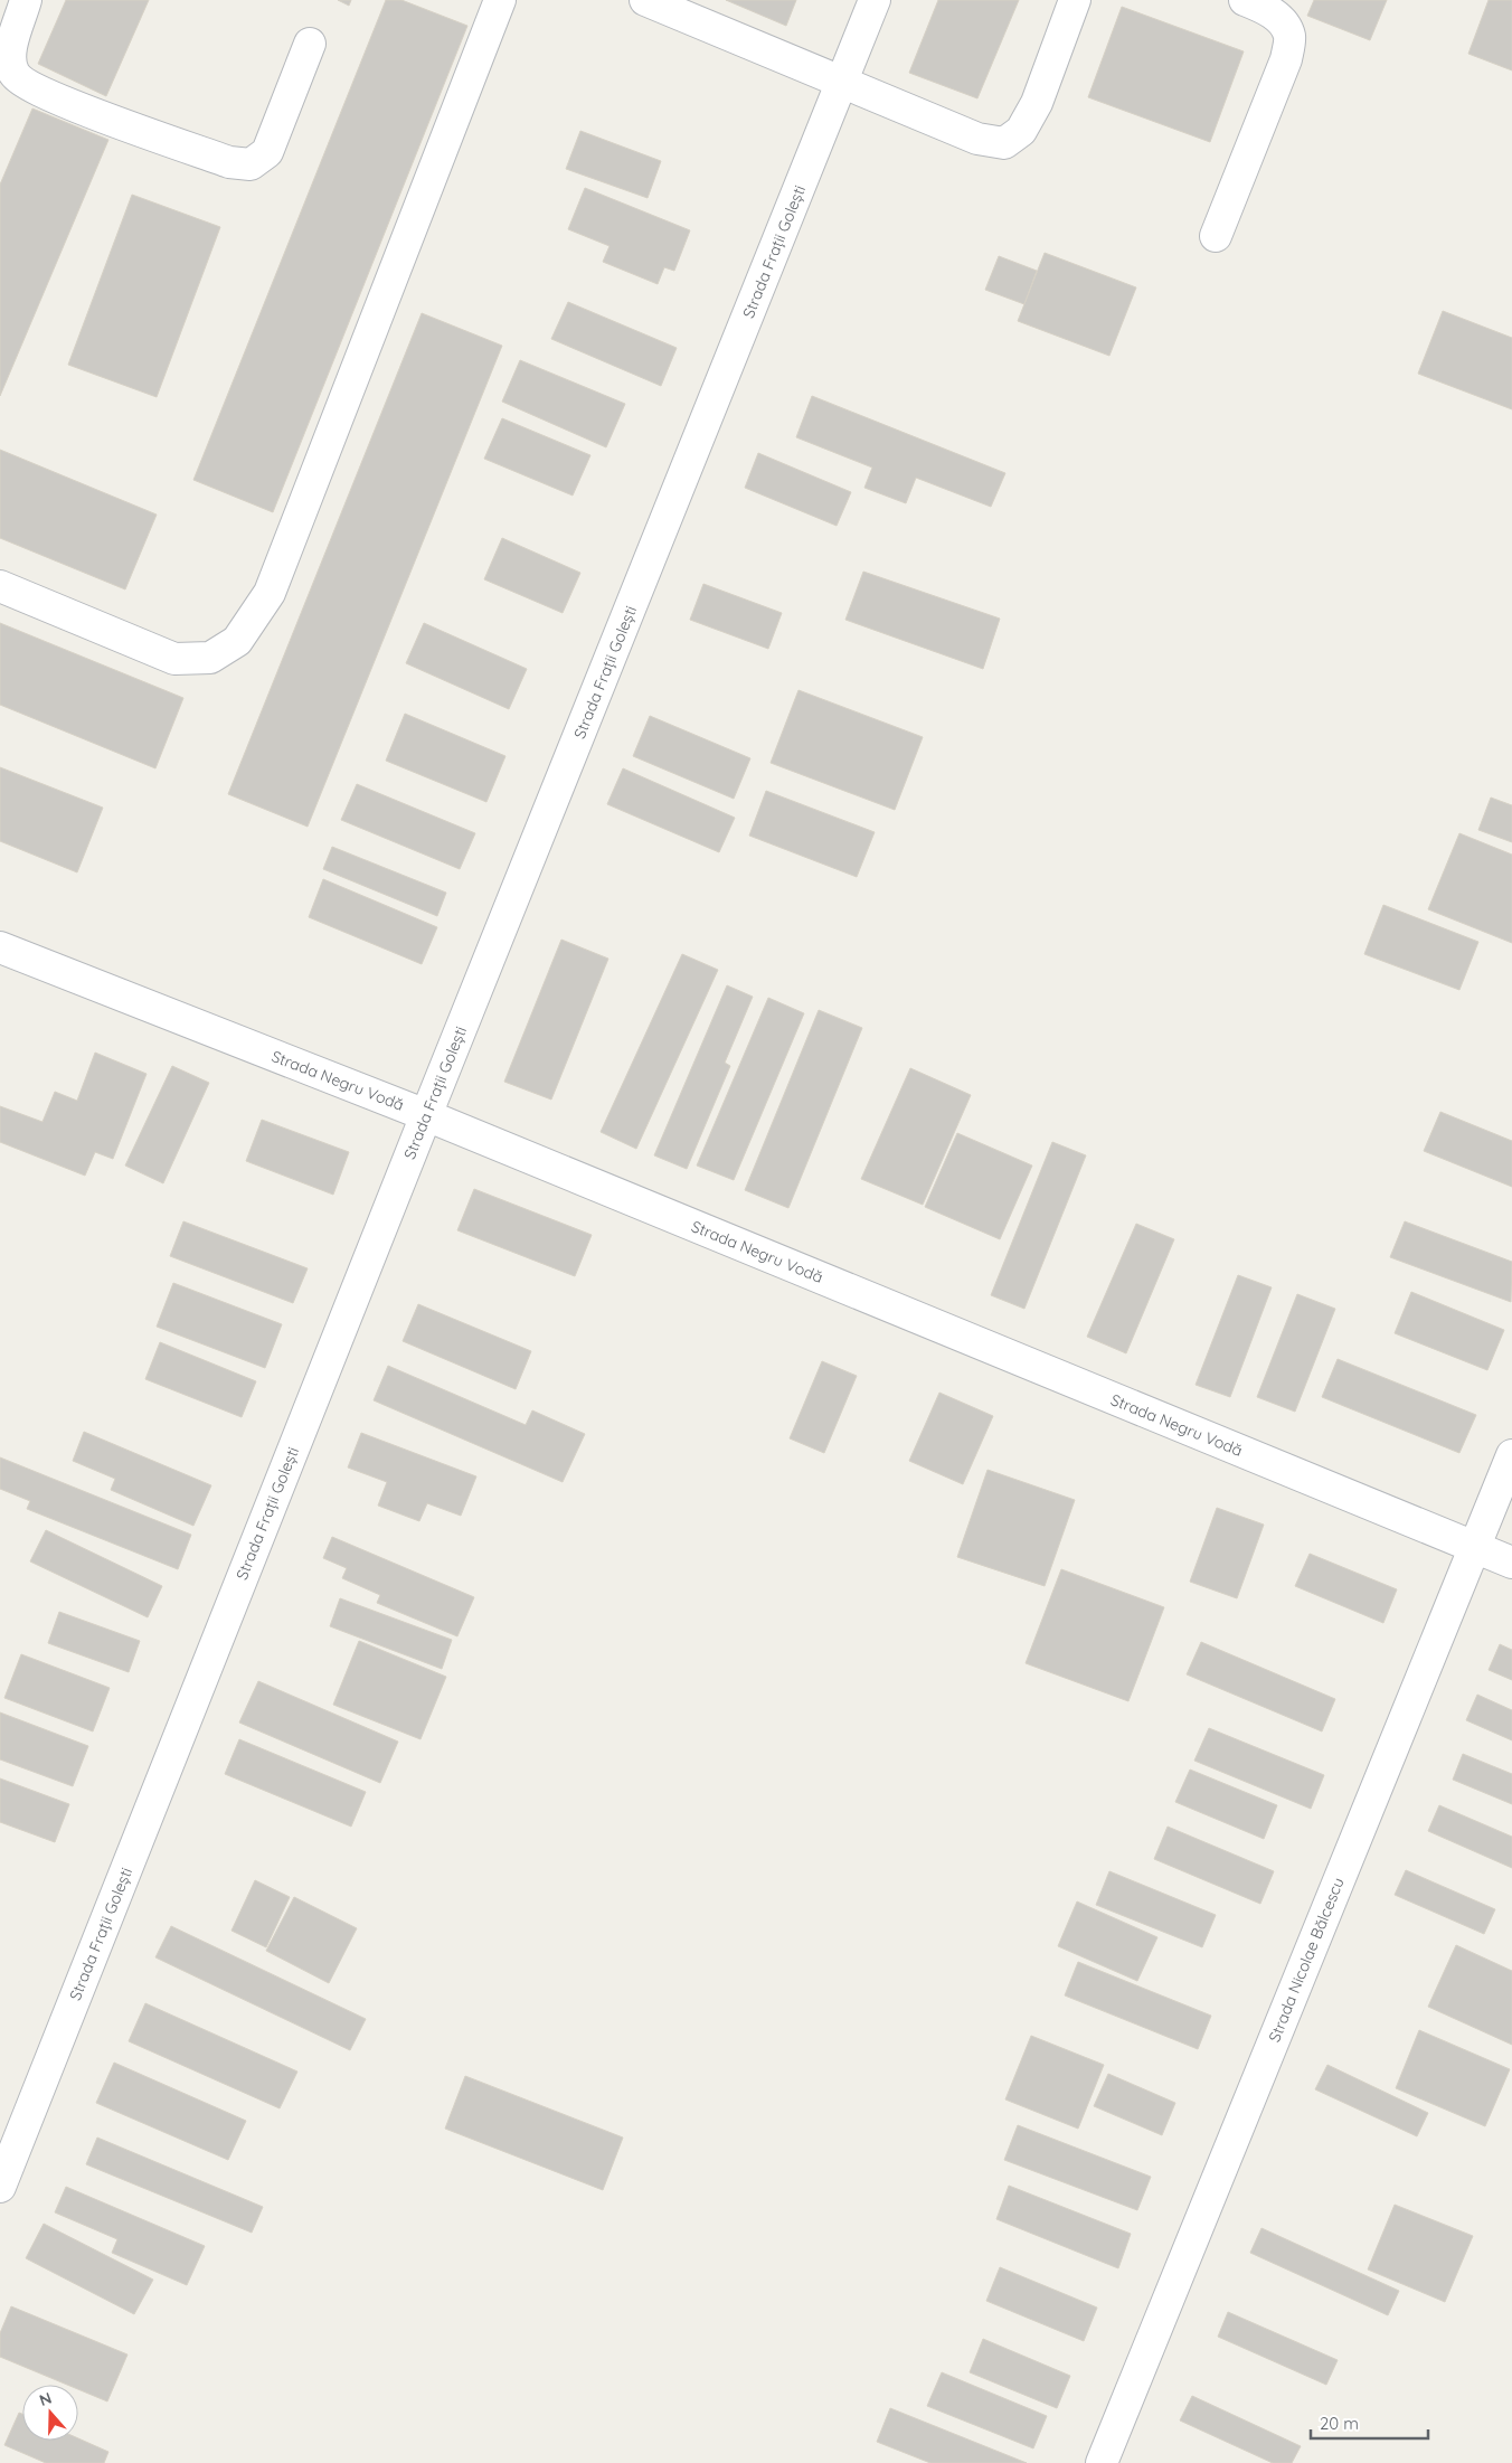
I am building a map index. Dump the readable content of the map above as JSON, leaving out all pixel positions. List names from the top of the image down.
{
  "streets": {
    "street": ["Strada Frații Golești", "Strada Negru Vodă", "Strada Nicolae Bălcescu"]
  },
  "crossings": [
    ["Strada Frații Golești", "Strada Negru Vodă"],
    ["Strada Negru Vodă", "Strada Nicolae Bălcescu"]
  ],
  "scale_bar": "20 m",
  "north": "top"
}
